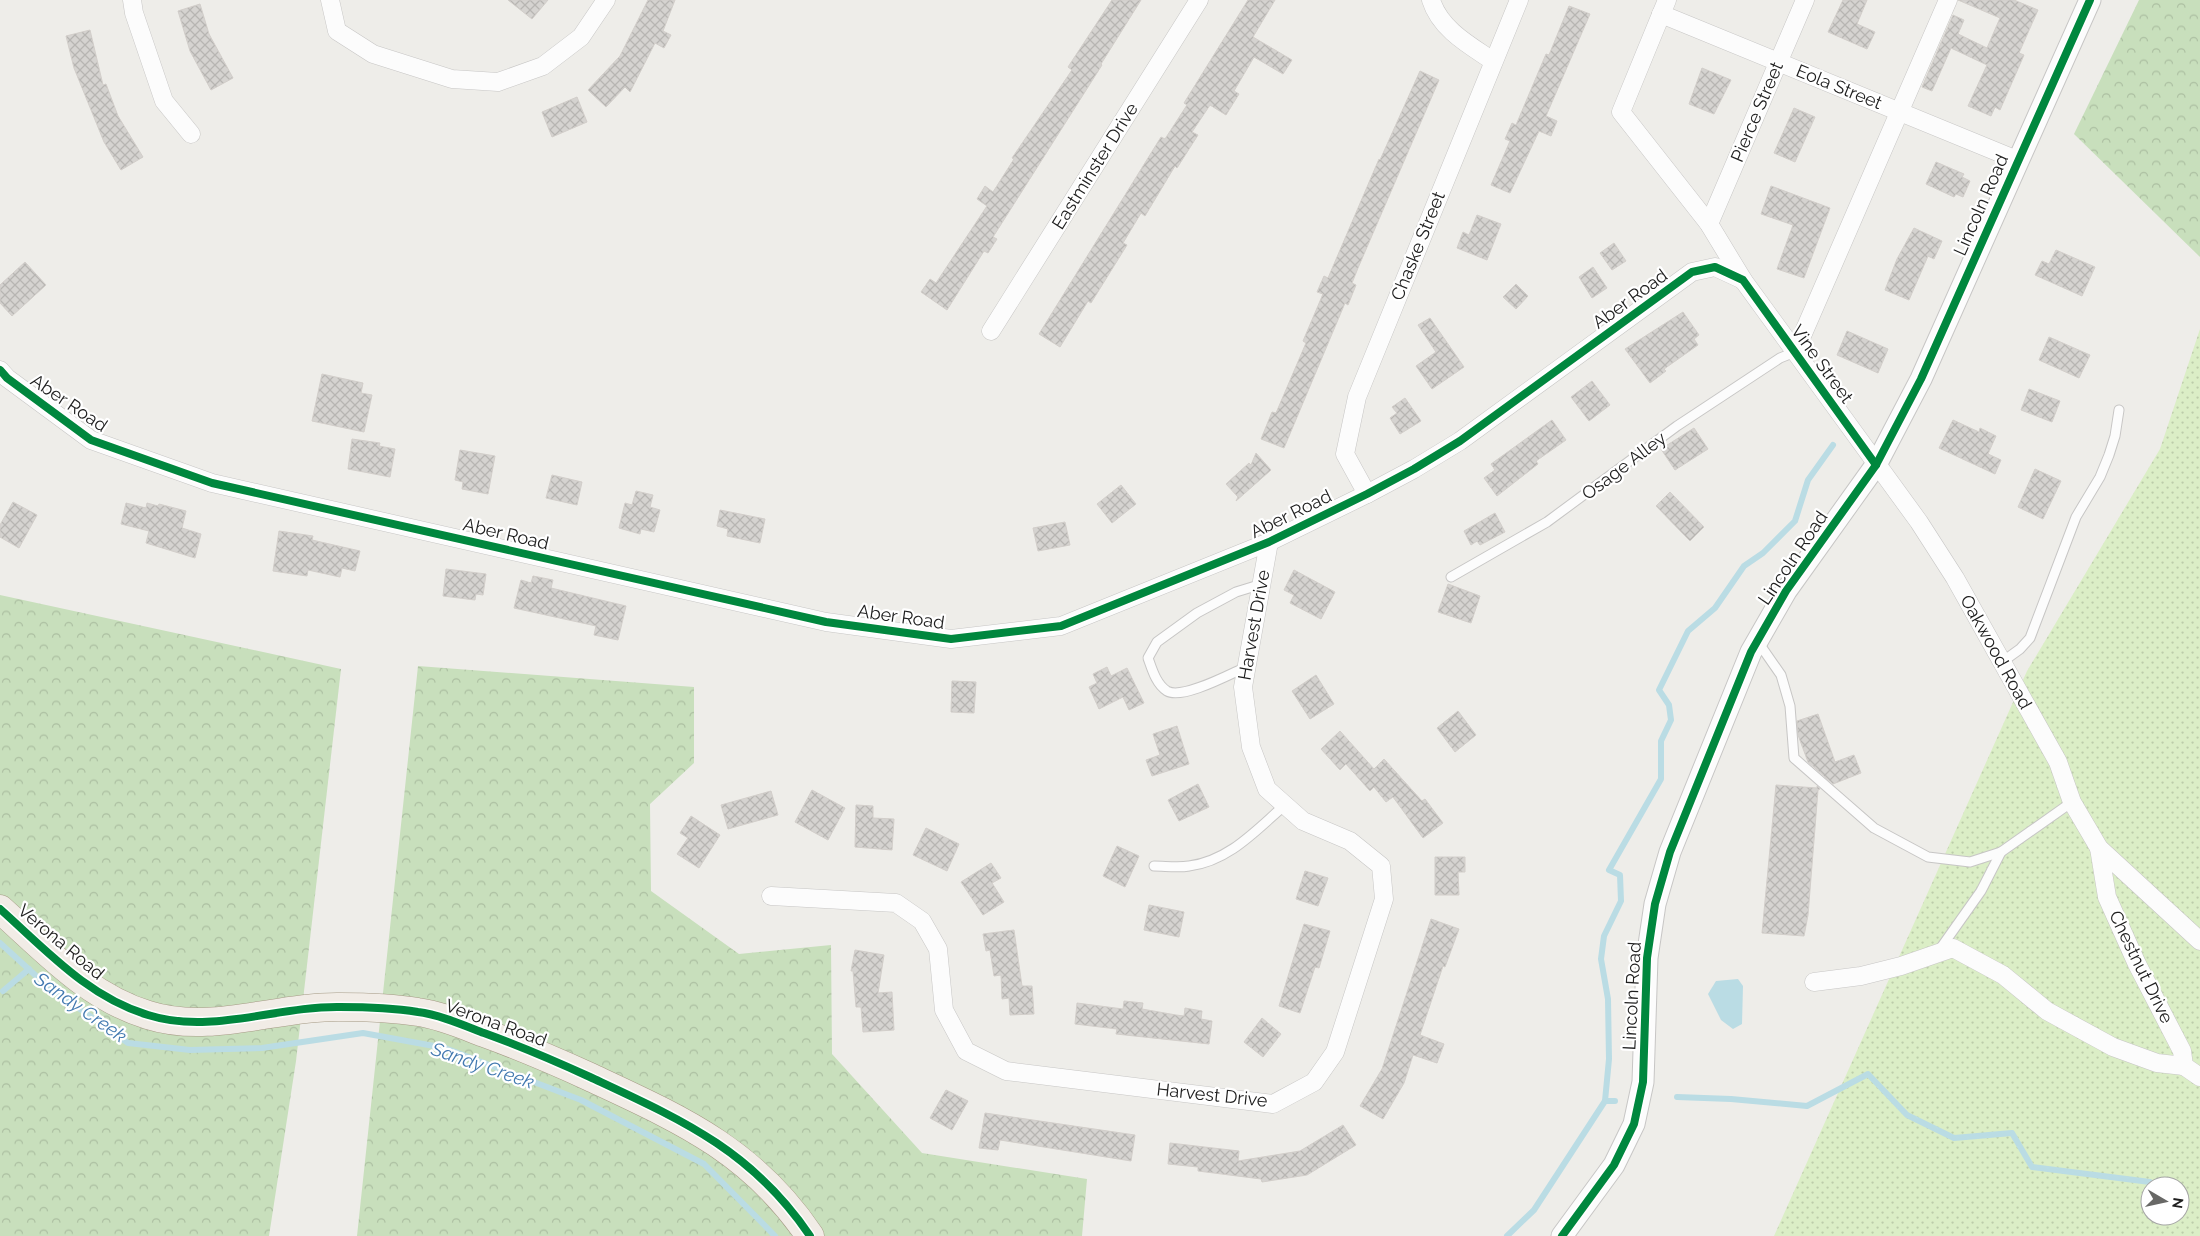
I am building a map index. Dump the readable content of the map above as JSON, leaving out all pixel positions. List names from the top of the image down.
{
  "streets": {
    "main road": ["Verona Road"],
    "street": [
      "Eola Street",
      "Pierce Street",
      "Eastminster Drive",
      "Lincoln Road",
      "Chaske Street",
      "Aber Road",
      "Vine Street",
      "Harvest Drive",
      "Oakwood Road",
      "Chestnut Drive"
    ],
    "lane": ["Osage Alley"]
  },
  "crossings": [
    ["Eola Street", "Pierce Street"],
    ["Eola Street", "Lincoln Road"],
    ["Eola Street", "Vine Street"],
    ["Pierce Street", "Vine Street"],
    ["Lincoln Road", "Vine Street"],
    ["Lincoln Road", "Oakwood Road"],
    ["Chaske Street", "Aber Road"],
    ["Aber Road", "Vine Street"],
    ["Aber Road", "Harvest Drive"],
    ["Vine Street", "Osage Alley"],
    ["Vine Street", "Oakwood Road"],
    ["Oakwood Road", "Chestnut Drive"]
  ],
  "water": ["Sandy Creek"],
  "north": "right"
}
